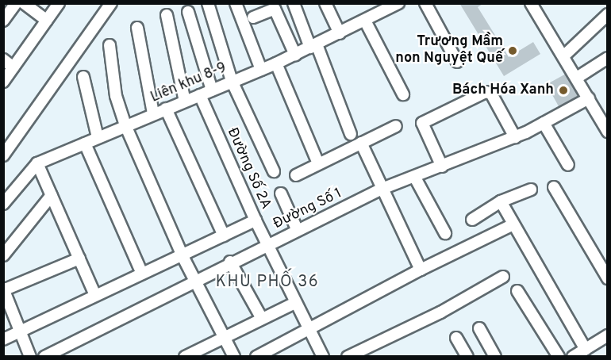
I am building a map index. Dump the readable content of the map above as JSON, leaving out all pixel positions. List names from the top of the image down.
{
  "streets": {
    "street": ["Liên khu 8-9", "Đường Số 2A", "Đường Số 1"]
  },
  "crossings": [
    ["Liên khu 8-9", "Đường Số 2A"],
    ["Đường Số 2A", "Đường Số 1"]
  ],
  "districts": ["KHU PHỐ 36"],
  "places": ["Trương Mầm non Nguyệt Quế", "Bách Hóa Xanh"]
}
